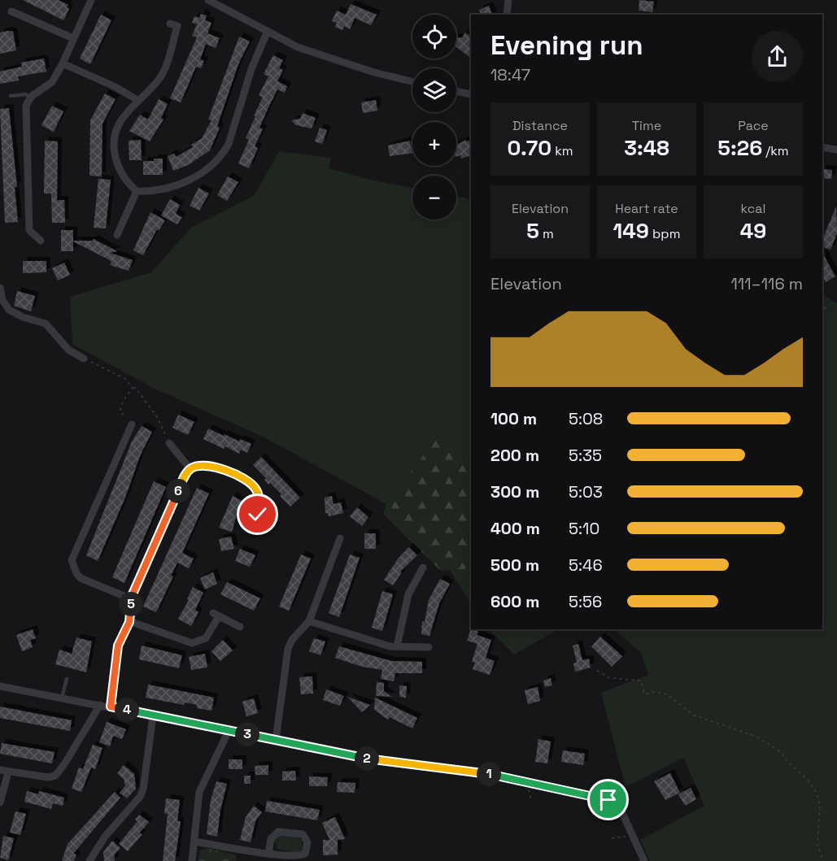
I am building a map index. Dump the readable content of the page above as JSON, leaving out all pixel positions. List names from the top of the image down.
{
  "page": {
    "map_buttons": ["+", "−"],
    "heading": ["Evening run", "18:47"],
    "stats": [
      ["Distance", "0.70 km"],
      ["Time", "3:48"],
      ["Pace", "5:26 /km"],
      ["Elevation", "5 m"],
      ["Heart rate", "149 bpm"],
      ["kcal", "49"]
    ],
    "chart": ["Elevation", "111–116 m"],
    "list": [
      {
        "name": "100 m",
        "note": "5:08"
      },
      {
        "name": "200 m",
        "note": "5:35"
      },
      {
        "name": "300 m",
        "note": "5:03"
      },
      {
        "name": "400 m",
        "note": "5:10"
      },
      {
        "name": "500 m",
        "note": "5:46"
      },
      {
        "name": "600 m",
        "note": "5:56"
      }
    ],
    "pins": [
      "6",
      "5",
      "4",
      "3",
      "2",
      "1"
    ]
  }
}
